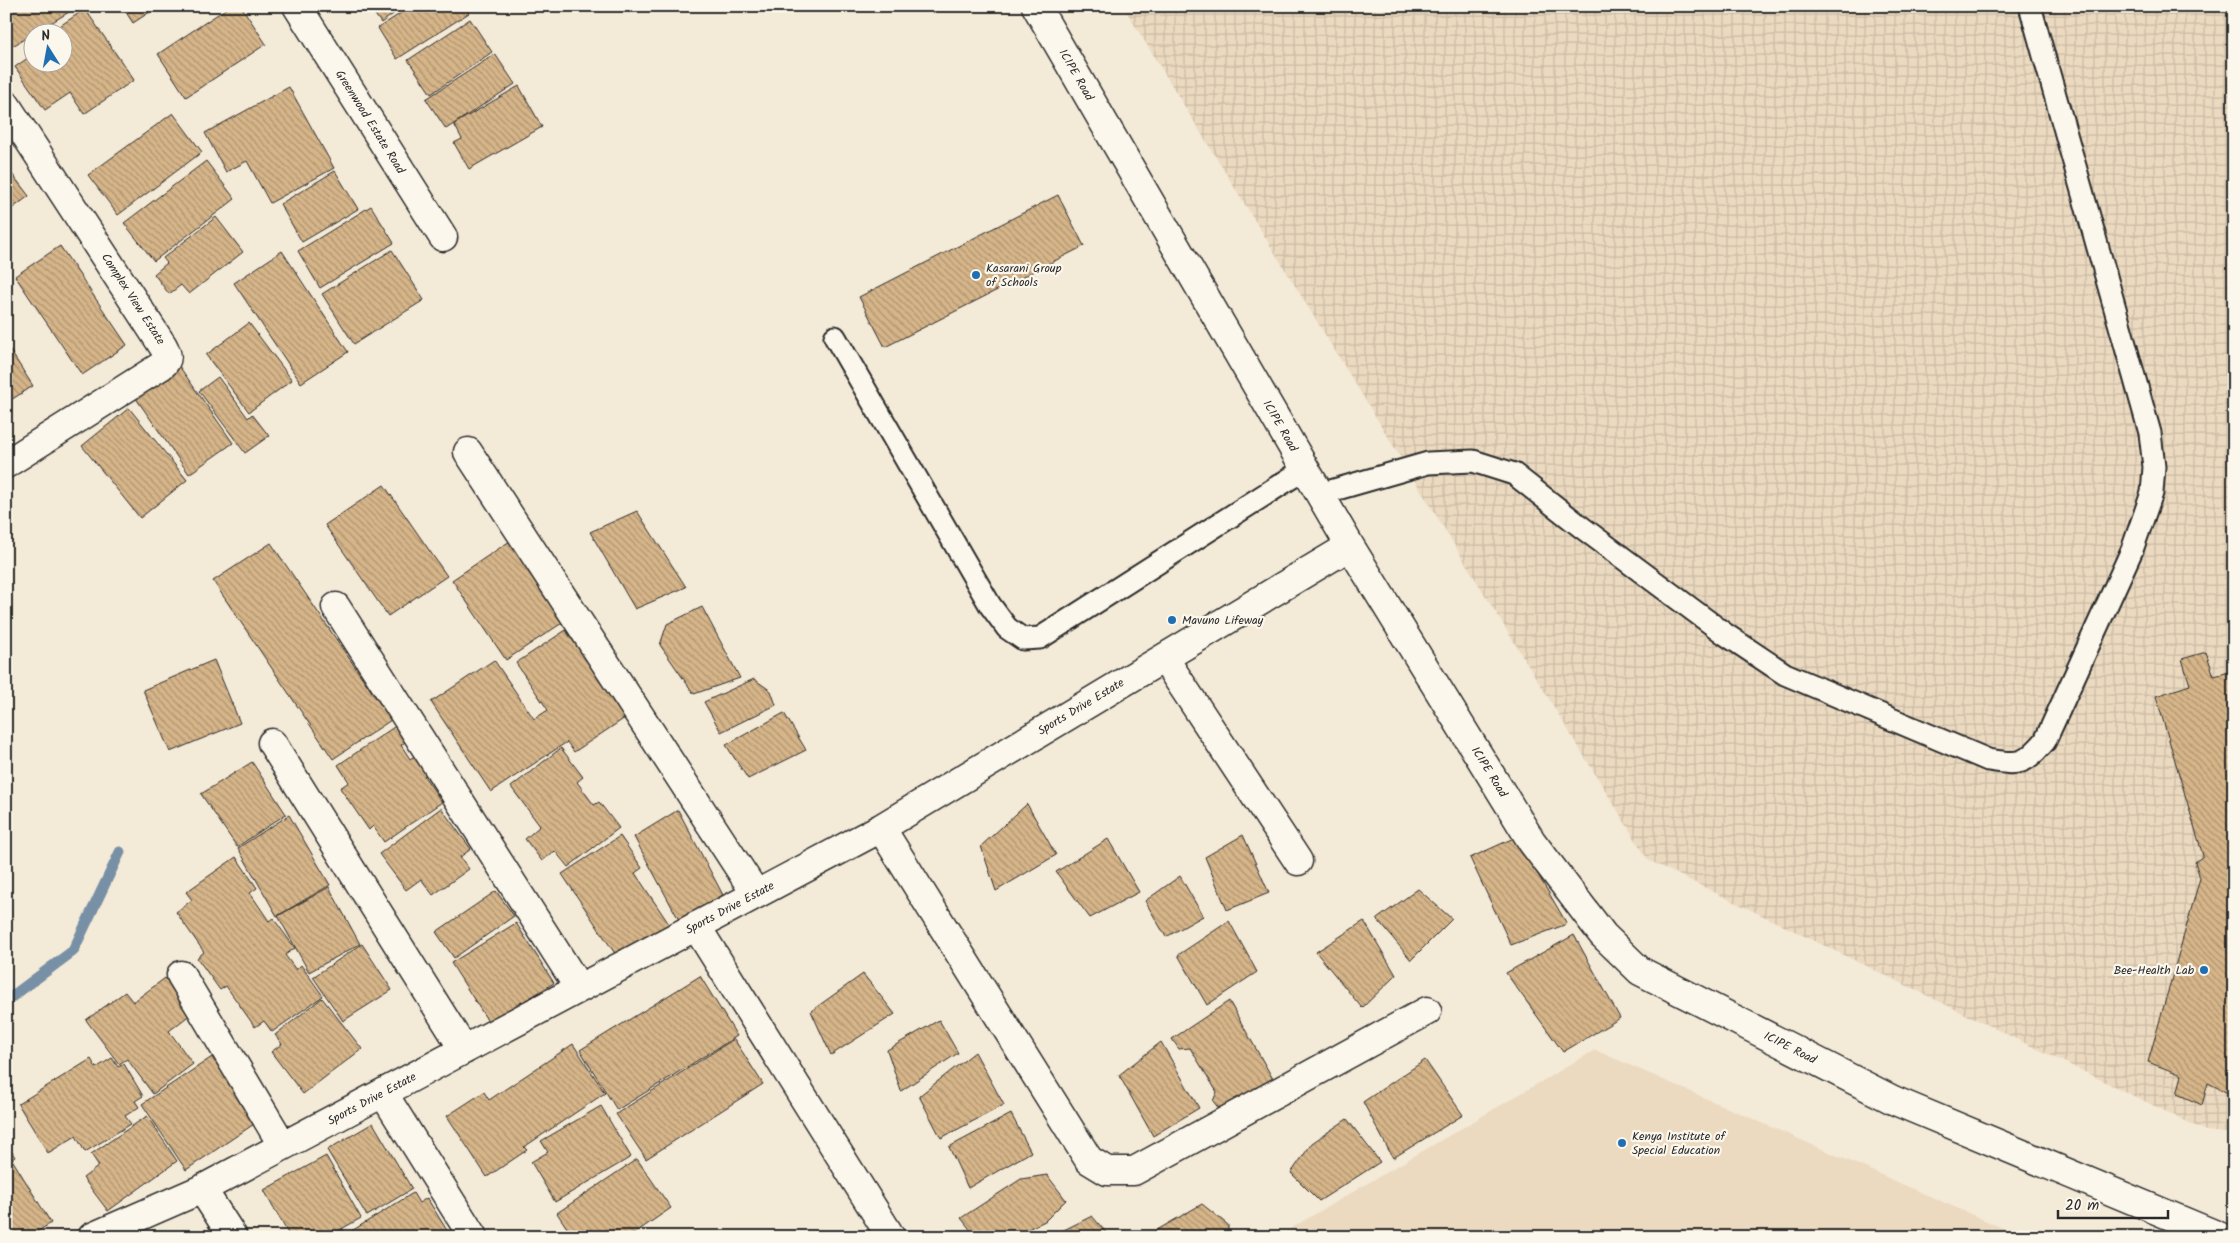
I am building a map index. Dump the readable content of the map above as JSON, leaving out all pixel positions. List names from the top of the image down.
{
  "streets": {
    "street": [
      "ICIPE Road",
      "Greenwood Estate Road",
      "Complex View Estate",
      "Sports Drive Estate"
    ]
  },
  "crossings": [
    ["ICIPE Road", "Sports Drive Estate"]
  ],
  "places": [
    "Kasarani Group of Schools",
    "Mavuno Lifeway",
    "Bee-Health Lab",
    "Kenya Institute of Special Education"
  ],
  "scale_bar": "20 m",
  "north": "top"
}
